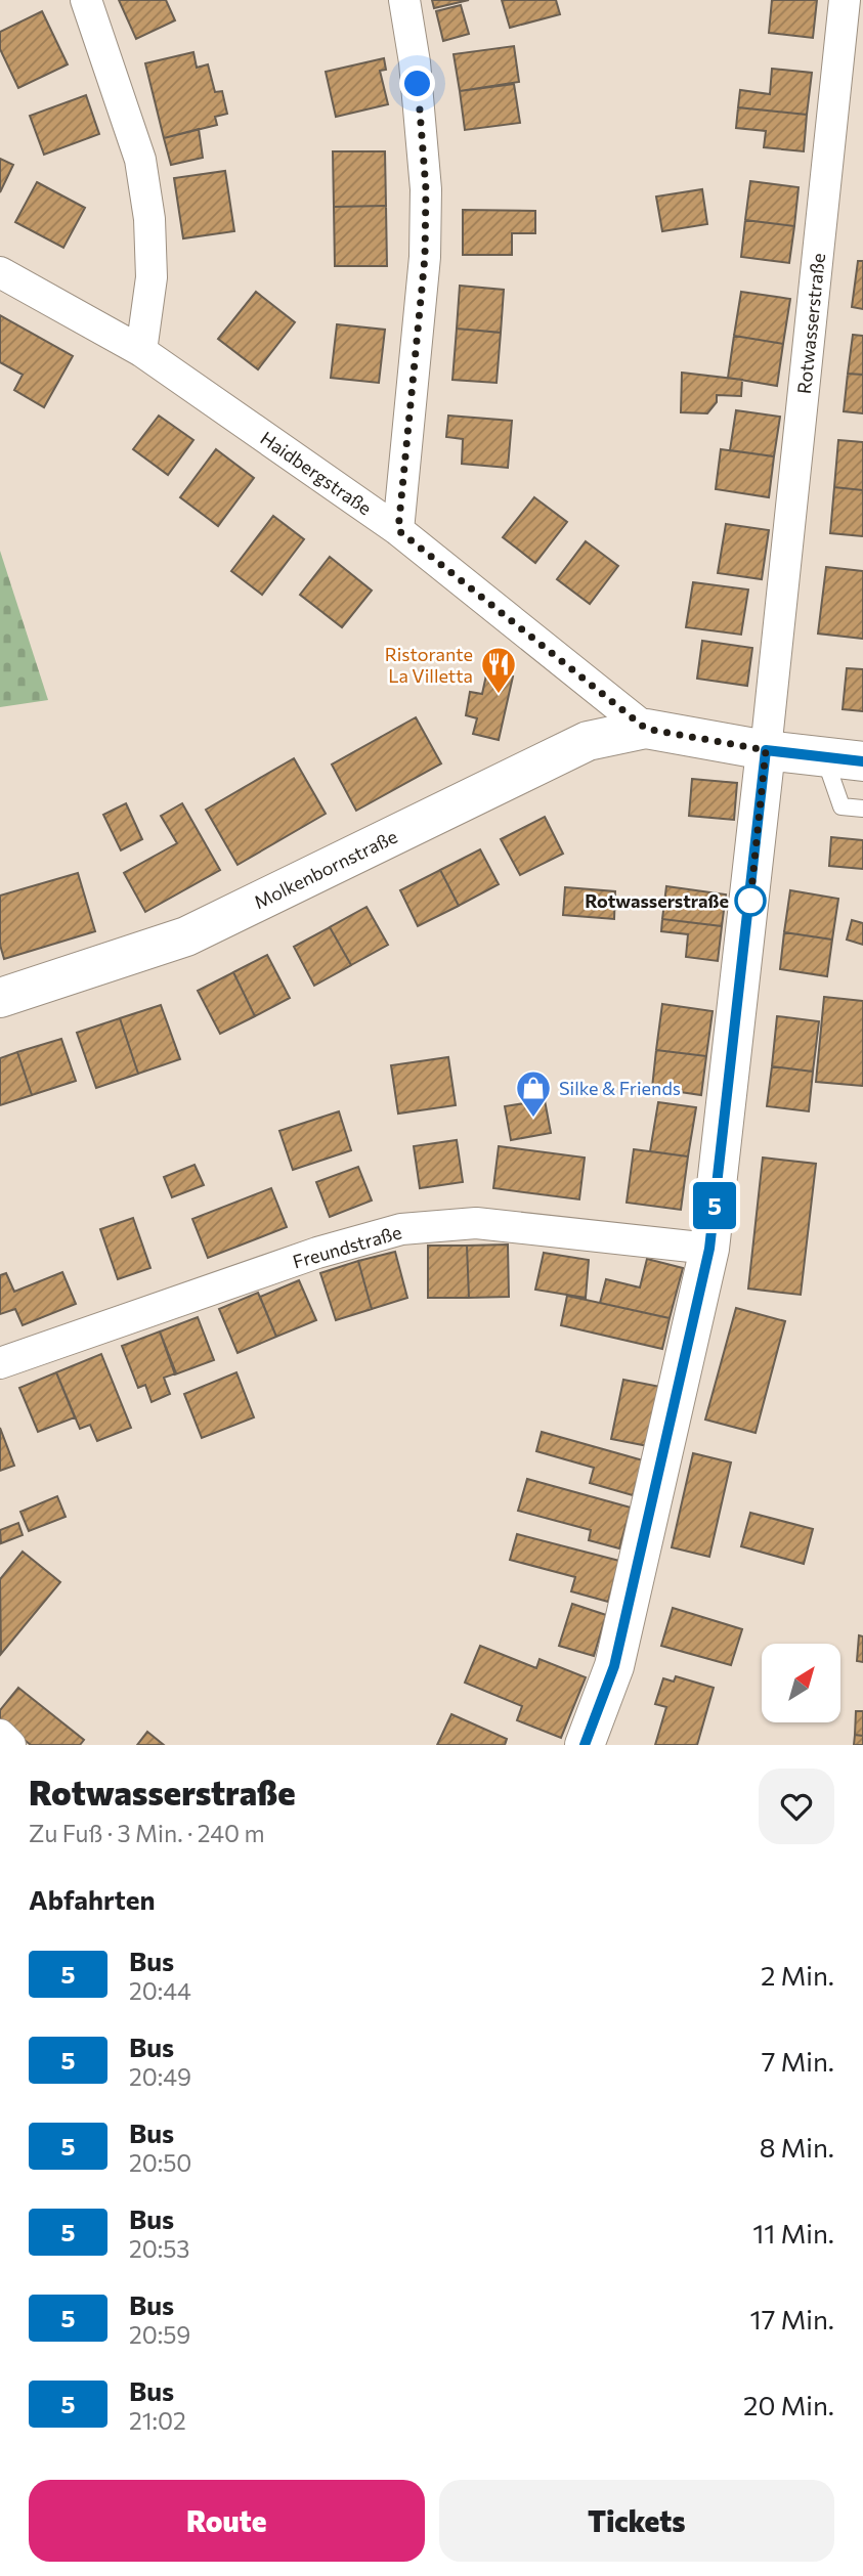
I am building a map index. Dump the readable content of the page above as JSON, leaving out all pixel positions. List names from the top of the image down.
{
  "streets": {
    "street": [
      "Rotwasserstraße",
      "Haidbergstraße",
      "Molkenbornstraße",
      "Freundstraße"
    ]
  },
  "crossings": [
    ["Rotwasserstraße", "Freundstraße"],
    ["Haidbergstraße", "Molkenbornstraße"]
  ],
  "places": {
    "restaurant": ["Ristorante La Villetta"],
    "other": ["Rotwasserstraße"],
    "shop": ["Silke & Friends"]
  },
  "lines": ["bus line 5"],
  "north": "top right",
  "page": {
    "on_map": "5",
    "heading": [
      ["Rotwasserstraße", "Zu Fuß · 3 Min. · 240 m"],
      "Abfahrten"
    ],
    "list": [
      {
        "mark": "5",
        "name": "Bus",
        "note": "20:44",
        "value": "2 Min."
      },
      {
        "mark": "5",
        "name": "Bus",
        "note": "20:49",
        "value": "7 Min."
      },
      {
        "mark": "5",
        "name": "Bus",
        "note": "20:50",
        "value": "8 Min."
      },
      {
        "mark": "5",
        "name": "Bus",
        "note": "20:53",
        "value": "11 Min."
      },
      {
        "mark": "5",
        "name": "Bus",
        "note": "20:59",
        "value": "17 Min."
      },
      {
        "mark": "5",
        "name": "Bus",
        "note": "21:02",
        "value": "20 Min."
      }
    ],
    "buttons": ["Route", "Tickets"]
  }
}
